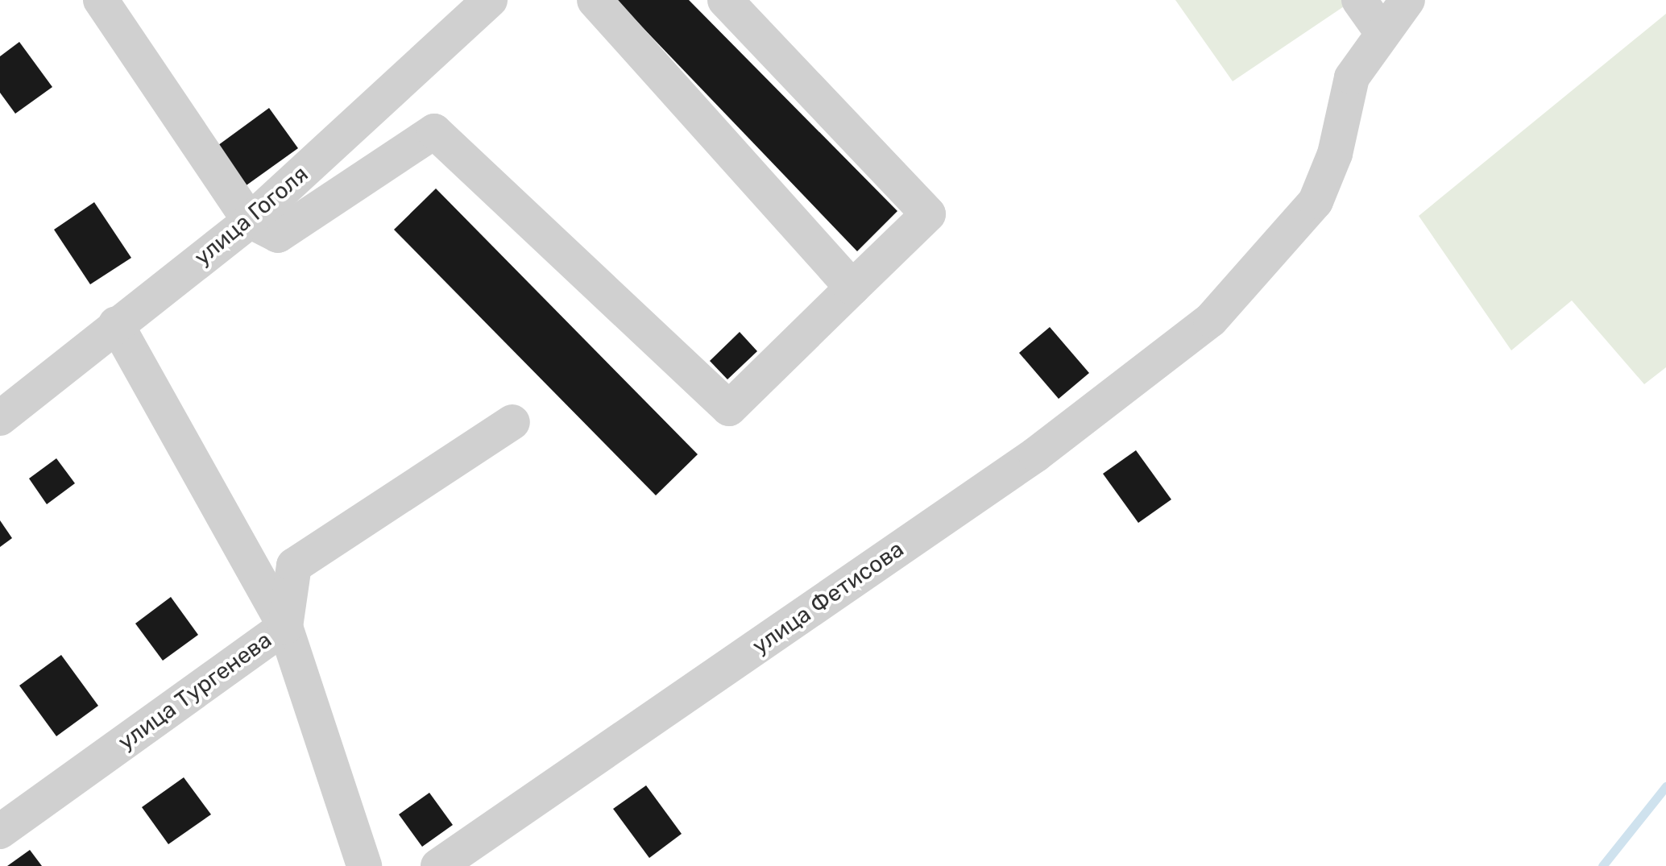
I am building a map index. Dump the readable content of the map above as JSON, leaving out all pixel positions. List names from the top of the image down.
{
  "streets": {
    "street": ["улица Гоголя", "улица Фетисова", "улица Тургенева"]
  }
}
